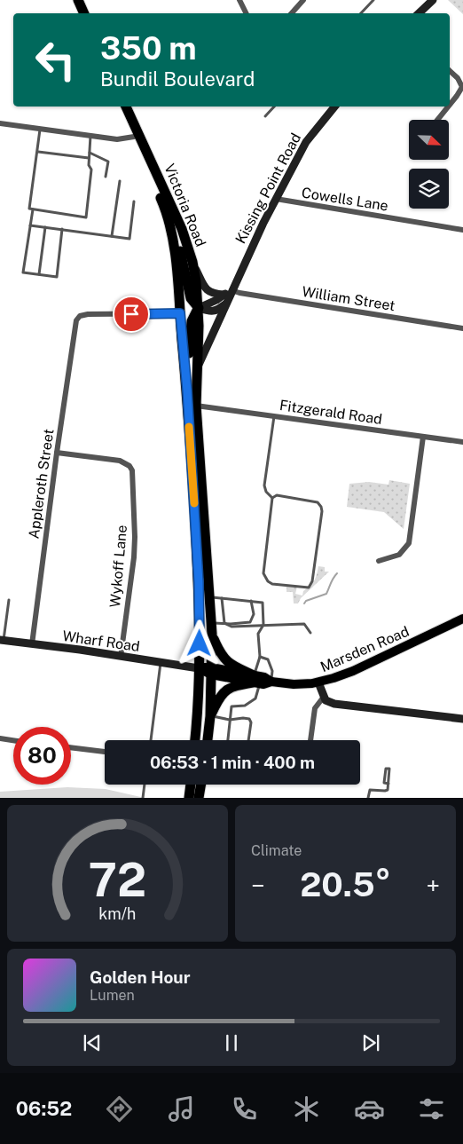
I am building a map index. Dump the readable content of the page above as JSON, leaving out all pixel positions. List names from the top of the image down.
{
  "streets": {
    "highway": ["Victoria Road"],
    "main road": ["Marsden Road"],
    "street": [
      "Kissing Point Road",
      "Cowells Lane",
      "William Street",
      "Fitzgerald Road",
      "Appleroth Street",
      "Wykoff Lane",
      "Wharf Road"
    ]
  },
  "crossings": [
    ["Kissing Point Road", "Cowells Lane"],
    ["Kissing Point Road", "Victoria Road"],
    ["Kissing Point Road", "William Street"],
    ["Victoria Road", "Fitzgerald Road"],
    ["Victoria Road", "Appleroth Street"],
    ["Victoria Road", "Wharf Road"],
    ["Victoria Road", "Marsden Road"],
    ["Appleroth Street", "Wykoff Lane"],
    ["Appleroth Street", "Wharf Road"],
    ["Wykoff Lane", "Wharf Road"],
    ["Wharf Road", "Marsden Road"]
  ],
  "north": "bottom right",
  "page": {
    "turn": ["350 m", "Bundil Boulevard"],
    "limit": "80",
    "trip": "06:53 · 1 min · 400 m",
    "tile": "Climate",
    "heat": ["−", "20.5°", "+"],
    "song": ["Golden Hour", "Lumen"],
    "tabs": "06:52",
    "gauge": ["72", "km/h"]
  }
}
